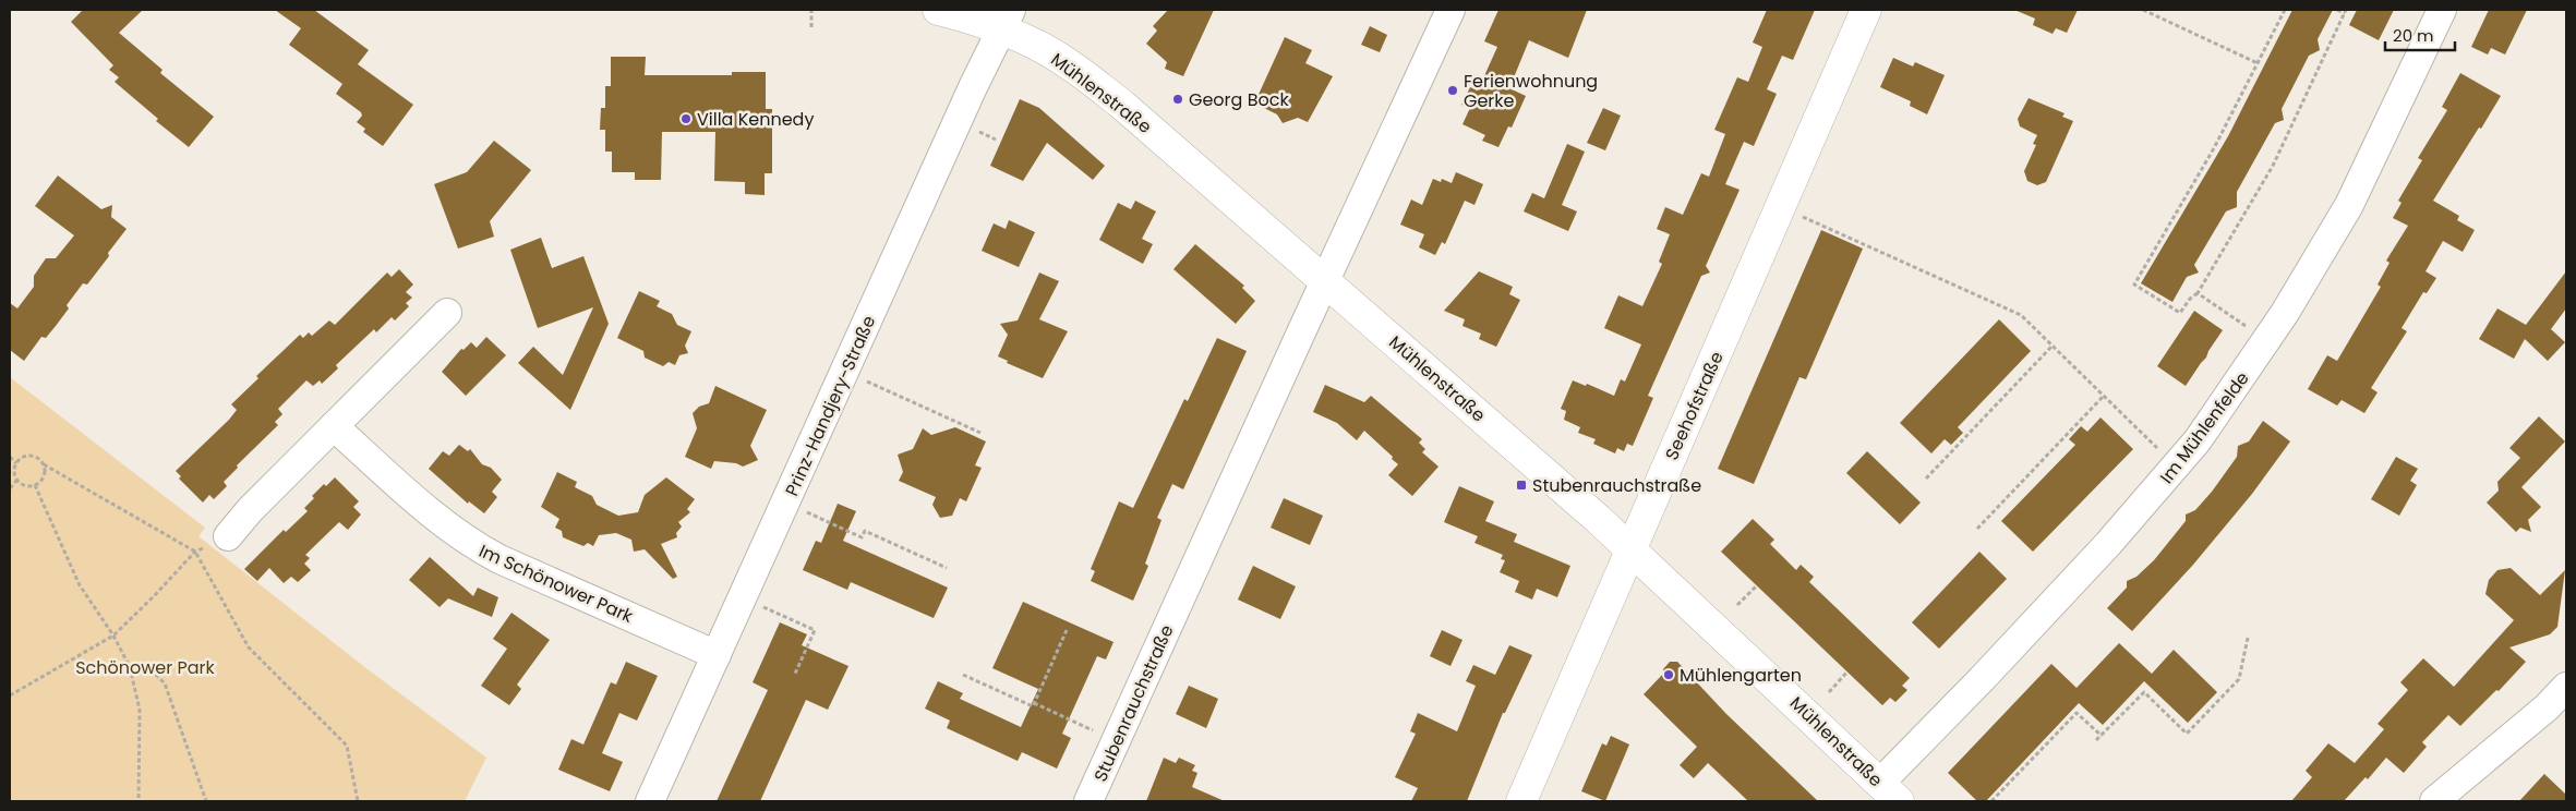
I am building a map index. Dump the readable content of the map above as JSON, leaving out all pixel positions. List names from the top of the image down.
{
  "streets": {
    "street": [
      "Mühlenstraße",
      "Prinz-Handjery-Straße",
      "Seehofstraße",
      "Im Mühlenfelde",
      "Im Schönower Park",
      "Stubenrauchstraße"
    ]
  },
  "crossings": [
    ["Mühlenstraße", "Prinz-Handjery-Straße"],
    ["Mühlenstraße", "Seehofstraße"],
    ["Mühlenstraße", "Im Mühlenfelde"],
    ["Mühlenstraße", "Stubenrauchstraße"],
    ["Prinz-Handjery-Straße", "Im Schönower Park"]
  ],
  "parks": ["Schönower Park"],
  "places": {
    "other": [
      "Ferienwohnung Gerke",
      "Georg Bock",
      "Villa Kennedy",
      "Mühlengarten"
    ],
    "transit": ["Stubenrauchstraße"]
  },
  "scale_bar": "20 m"
}
